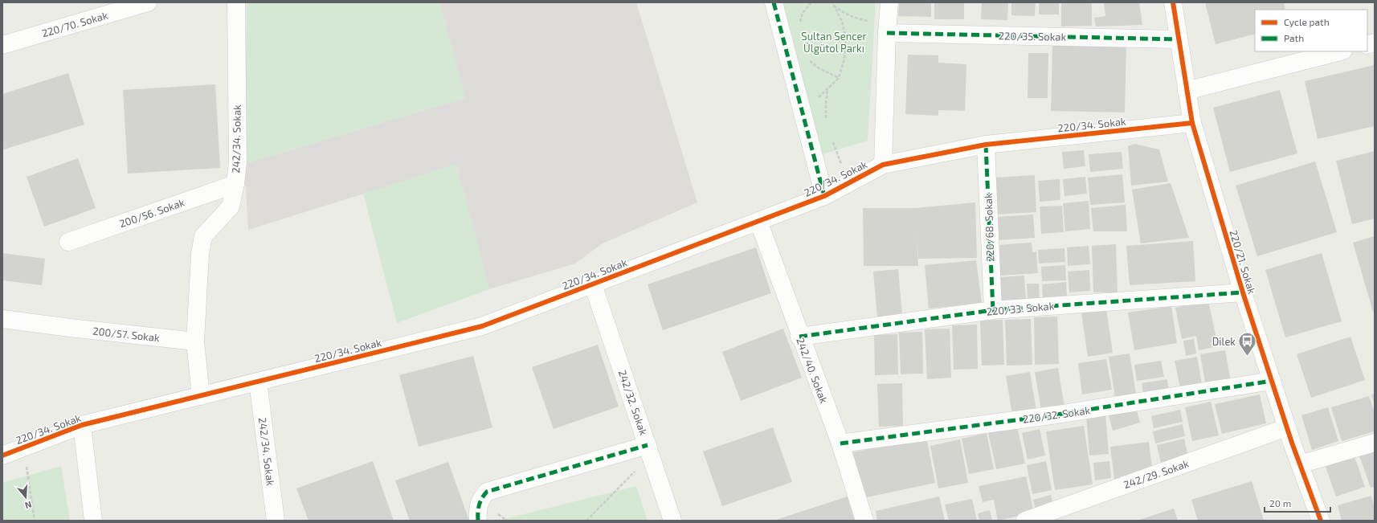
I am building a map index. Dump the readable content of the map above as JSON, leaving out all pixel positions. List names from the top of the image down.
{
  "streets": {
    "street": [
      "220/70. Sokak",
      "220/35. Sokak",
      "220/34. Sokak",
      "242/34. Sokak",
      "200/56. Sokak",
      "220/68. Sokak",
      "220/21. Sokak",
      "220/33. Sokak",
      "200/57. Sokak",
      "242/40. Sokak",
      "242/32. Sokak",
      "220/32. Sokak",
      "242/29. Sokak"
    ]
  },
  "crossings": [
    ["220/35. Sokak", "220/21. Sokak"],
    ["220/34. Sokak", "242/34. Sokak"],
    ["220/34. Sokak", "220/68. Sokak"],
    ["220/34. Sokak", "220/21. Sokak"],
    ["220/34. Sokak", "242/40. Sokak"],
    ["220/34. Sokak", "242/32. Sokak"],
    ["242/34. Sokak", "200/56. Sokak"],
    ["242/34. Sokak", "200/57. Sokak"],
    ["220/68. Sokak", "220/33. Sokak"],
    ["220/21. Sokak", "220/33. Sokak"],
    ["220/21. Sokak", "220/32. Sokak"],
    ["220/21. Sokak", "242/29. Sokak"],
    ["220/33. Sokak", "242/40. Sokak"],
    ["242/40. Sokak", "220/32. Sokak"]
  ],
  "parks": ["Sultan Sencer Ülgütol Parkı"],
  "places": {
    "bus stop": ["Dilek"]
  },
  "legend": ["Cycle path", "Path"],
  "scale_bar": "20 m",
  "north": "bottom"
}
